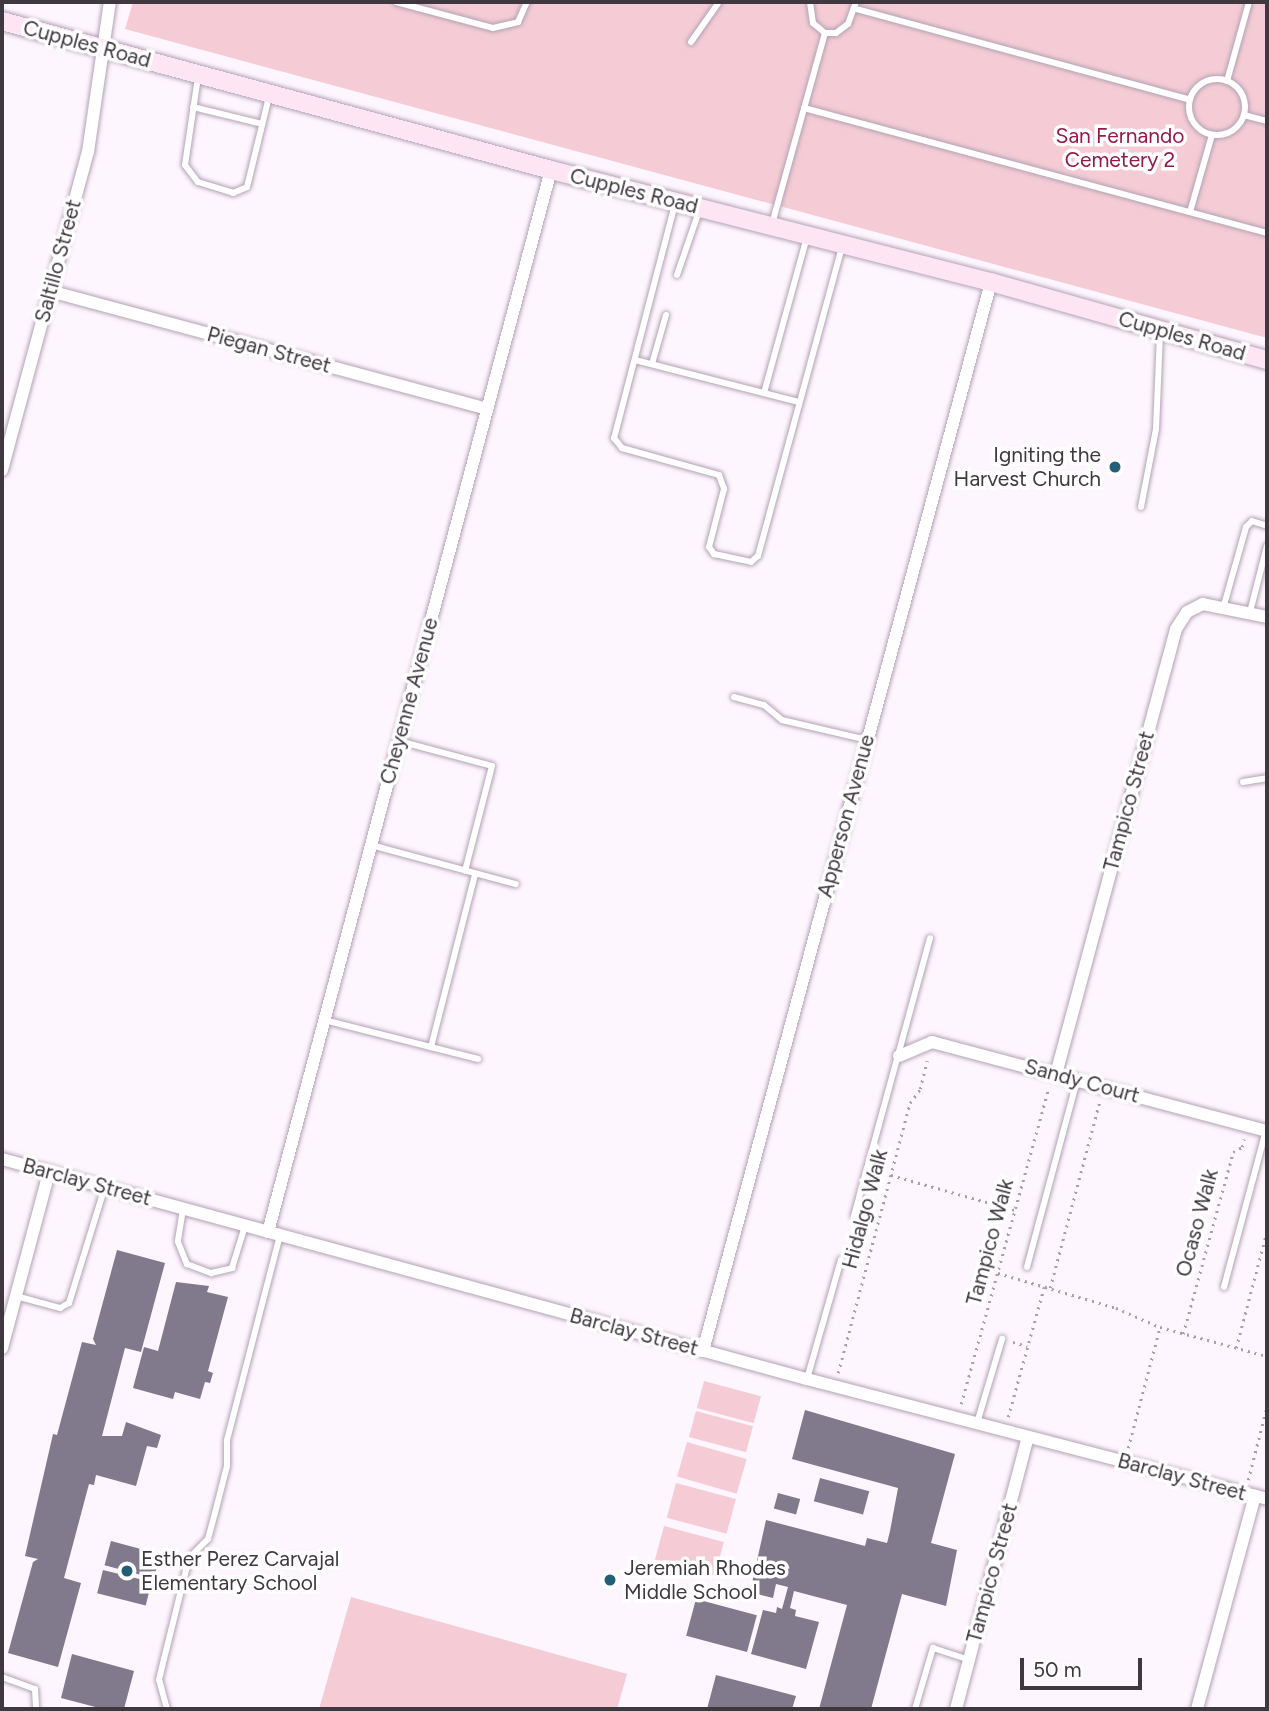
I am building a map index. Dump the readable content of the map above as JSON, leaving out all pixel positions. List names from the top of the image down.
{
  "streets": {
    "street": [
      "Cupples Road",
      "Saltillo Street",
      "Piegan Street",
      "Cheyenne Avenue",
      "Tampico Street",
      "Apperson Avenue",
      "Sandy Court",
      "Barclay Street"
    ],
    "path": ["Hidalgo Walk", "Ocaso Walk", "Tampico Walk"]
  },
  "crossings": [
    ["Cupples Road", "Saltillo Street"],
    ["Cupples Road", "Cheyenne Avenue"],
    ["Cupples Road", "Apperson Avenue"],
    ["Saltillo Street", "Piegan Street"],
    ["Piegan Street", "Cheyenne Avenue"],
    ["Cheyenne Avenue", "Barclay Street"],
    ["Tampico Street", "Sandy Court"],
    ["Tampico Street", "Barclay Street"],
    ["Tampico Street", "Tampico Walk"],
    ["Apperson Avenue", "Barclay Street"],
    ["Sandy Court", "Hidalgo Walk"],
    ["Sandy Court", "Ocaso Walk"],
    ["Sandy Court", "Tampico Walk"],
    ["Barclay Street", "Hidalgo Walk"],
    ["Barclay Street", "Tampico Walk"]
  ],
  "parks": ["San Fernando Cemetery 2"],
  "places": ["Igniting the Harvest Church", "Esther Perez Carvajal Elementary School", "Jeremiah Rhodes Middle School"],
  "scale_bar": "50 m"
}
